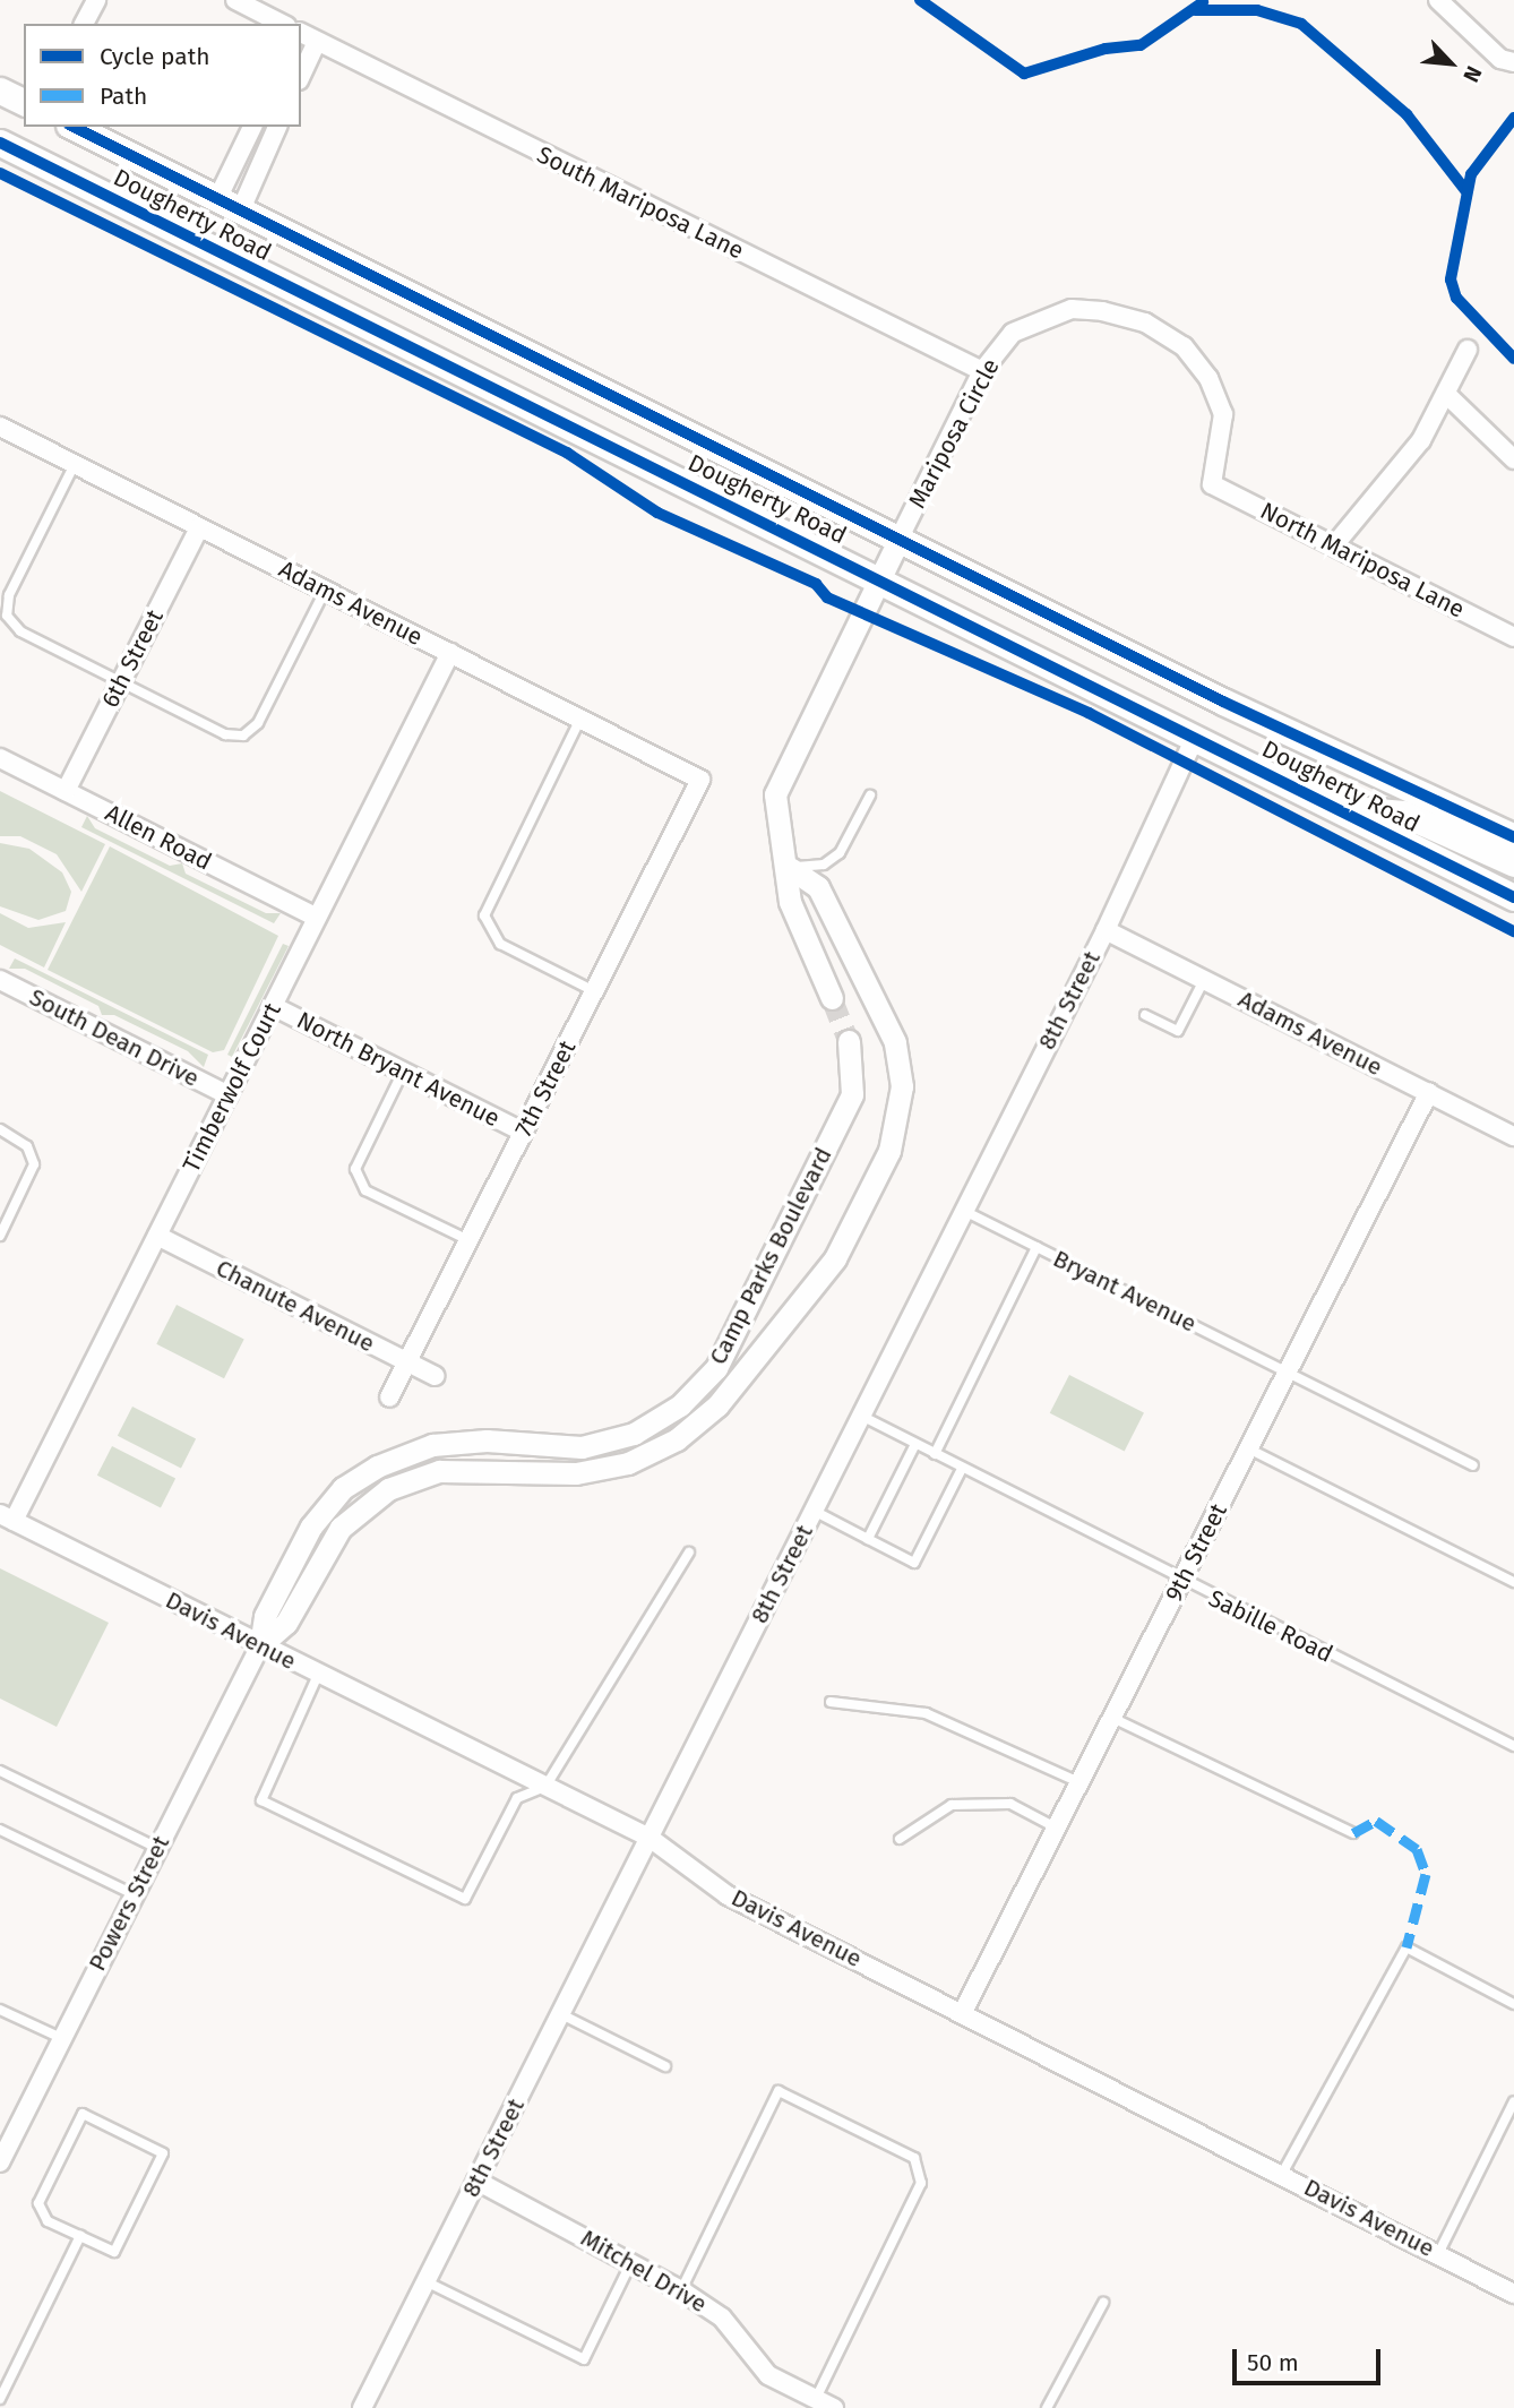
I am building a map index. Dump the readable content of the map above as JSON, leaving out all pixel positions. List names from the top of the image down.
{
  "streets": {
    "main road": ["Dougherty Road"],
    "street": [
      "South Mariposa Lane",
      "Mariposa Circle",
      "North Mariposa Lane",
      "Adams Avenue",
      "6th Street",
      "Allen Road",
      "8th Street",
      "South Dean Drive",
      "North Bryant Avenue",
      "Timberwolf Court",
      "7th Street",
      "Camp Parks Boulevard",
      "Chanute Avenue",
      "9th Street",
      "Davis Avenue",
      "Powers Street",
      "Mitchel Drive"
    ],
    "lane": ["Bryant Avenue", "Sabille Road"]
  },
  "crossings": [
    ["South Mariposa Lane", "Mariposa Circle"],
    ["Dougherty Road", "Mariposa Circle"],
    ["Dougherty Road", "8th Street"],
    ["Mariposa Circle", "North Mariposa Lane"],
    ["Adams Avenue", "6th Street"],
    ["Adams Avenue", "8th Street"],
    ["Adams Avenue", "Timberwolf Court"],
    ["Adams Avenue", "7th Street"],
    ["Adams Avenue", "9th Street"],
    ["6th Street", "Allen Road"],
    ["Allen Road", "Timberwolf Court"],
    ["8th Street", "Bryant Avenue"],
    ["8th Street", "Sabille Road"],
    ["8th Street", "Davis Avenue"],
    ["8th Street", "Mitchel Drive"],
    ["South Dean Drive", "Timberwolf Court"],
    ["North Bryant Avenue", "Timberwolf Court"],
    ["North Bryant Avenue", "7th Street"],
    ["Timberwolf Court", "Chanute Avenue"],
    ["Timberwolf Court", "Davis Avenue"],
    ["7th Street", "Chanute Avenue"],
    ["Camp Parks Boulevard", "Davis Avenue"],
    ["Camp Parks Boulevard", "Powers Street"],
    ["Bryant Avenue", "9th Street"],
    ["9th Street", "Sabille Road"],
    ["9th Street", "Davis Avenue"],
    ["Davis Avenue", "Powers Street"]
  ],
  "legend": ["Cycle path", "Path"],
  "scale_bar": "50 m",
  "north": "bottom right"
}
